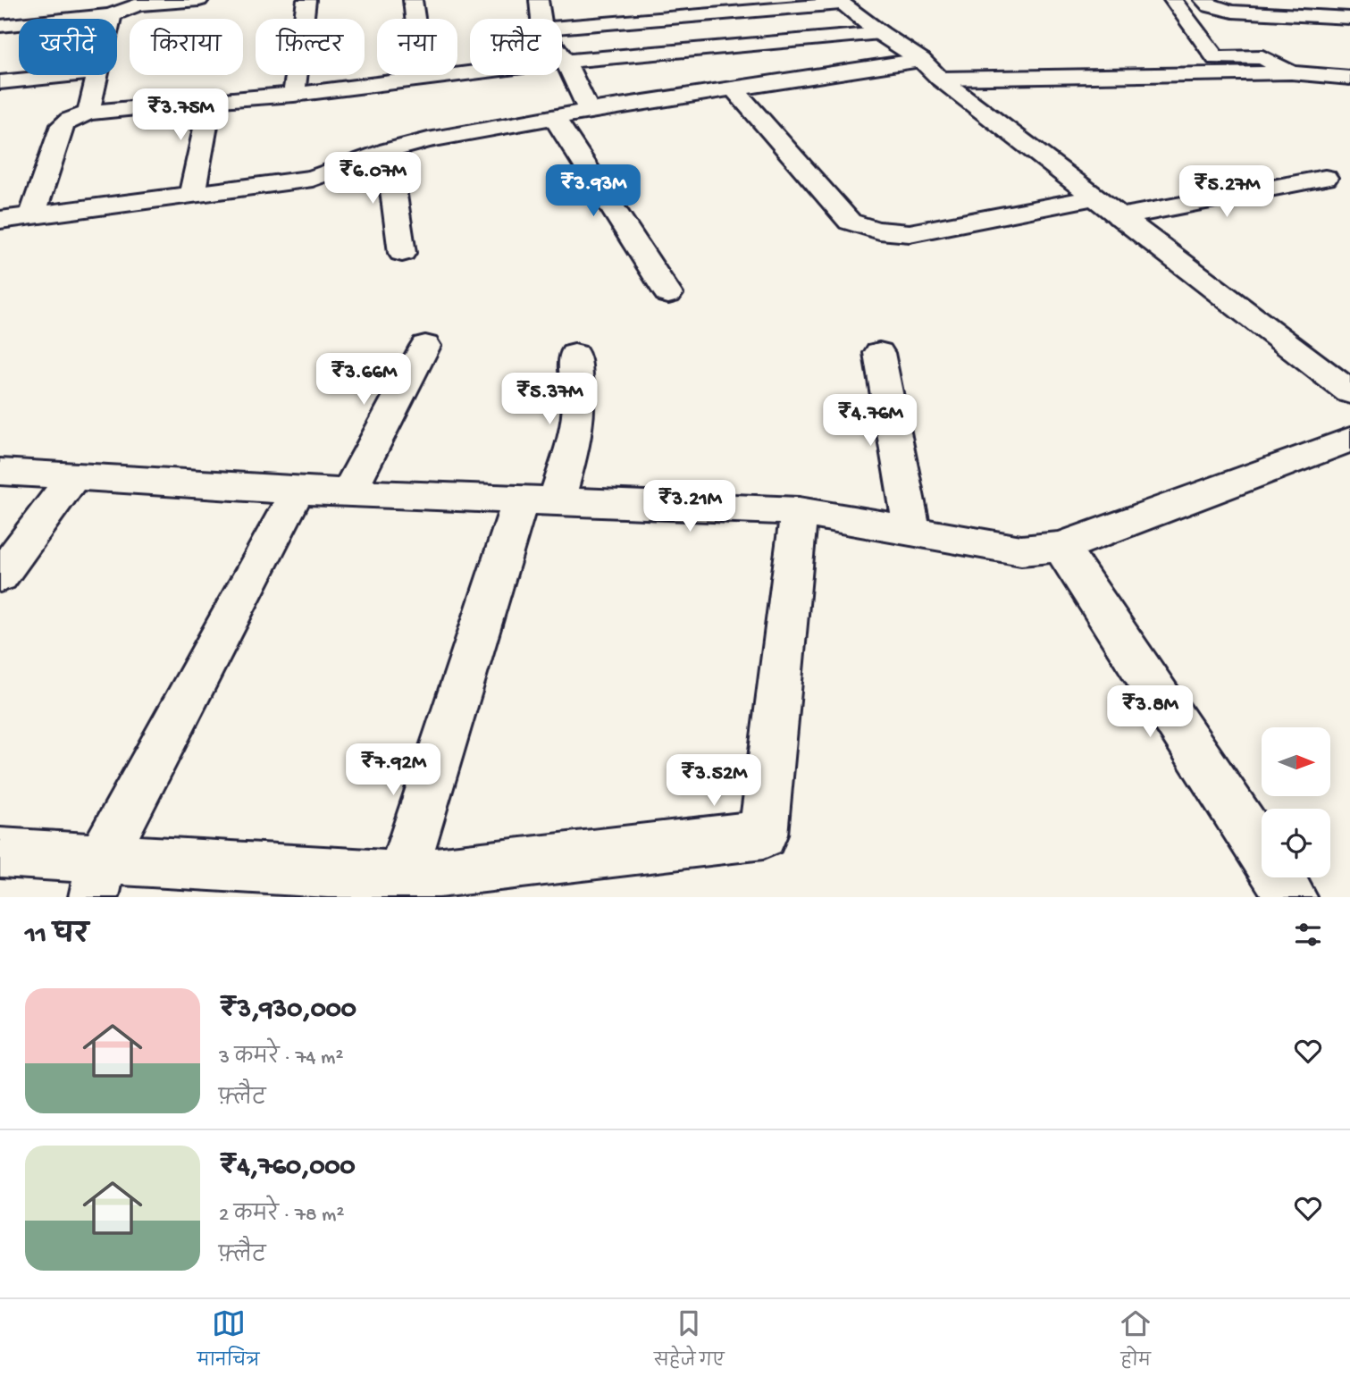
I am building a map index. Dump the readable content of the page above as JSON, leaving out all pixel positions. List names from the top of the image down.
{
  "north": "right",
  "page": {
    "chip": [
      "खरीदें",
      "किराया",
      "फ़िल्टर",
      "नया",
      "फ़्लैट"
    ],
    "price": [
      "₹3.75M",
      "₹6.07M",
      "₹3.93M",
      "₹5.27M",
      "₹3.66M",
      "₹5.37M",
      "₹4.76M",
      "₹3.21M",
      "₹3.8M",
      "₹7.92M",
      "₹3.52M"
    ],
    "heading": "11 घर",
    "list": [
      {
        "name": "₹3,930,000",
        "note": "3 कमरे · 74 m² · फ़्लैट"
      },
      {
        "name": "₹4,760,000",
        "note": "2 कमरे · 78 m² · फ़्लैट"
      }
    ],
    "tabs": ["मानचित्र", "सहेजे गए", "होम"]
  }
}
